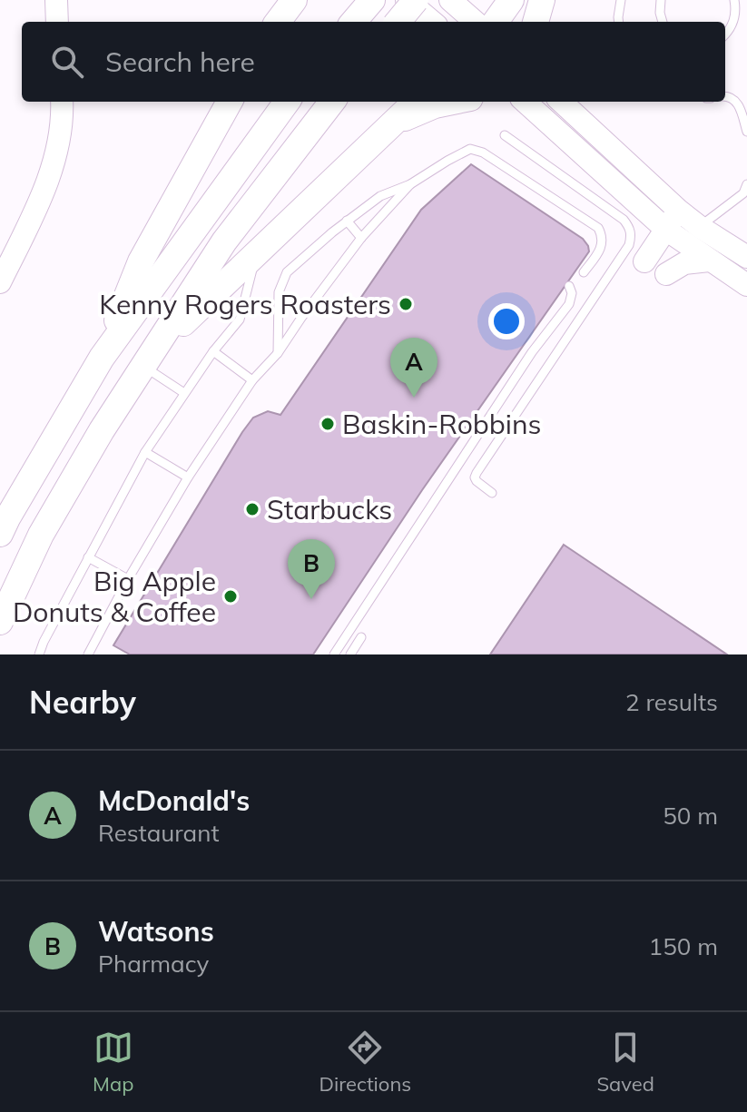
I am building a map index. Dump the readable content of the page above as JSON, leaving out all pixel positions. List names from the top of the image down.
{
  "places": [
    "Kenny Rogers Roasters",
    "Baskin-Robbins",
    "Starbucks",
    "Big Apple Donuts & Coffee"
  ],
  "page": {
    "search": "Search here",
    "pins": ["A", "B"],
    "heading": ["Nearby", "2 results"],
    "list": [
      {
        "mark": "A",
        "name": "McDonald's",
        "note": "Restaurant",
        "value": "50 m"
      },
      {
        "mark": "B",
        "name": "Watsons",
        "note": "Pharmacy",
        "value": "150 m"
      }
    ],
    "nav": ["Map", "Directions", "Saved"]
  }
}
